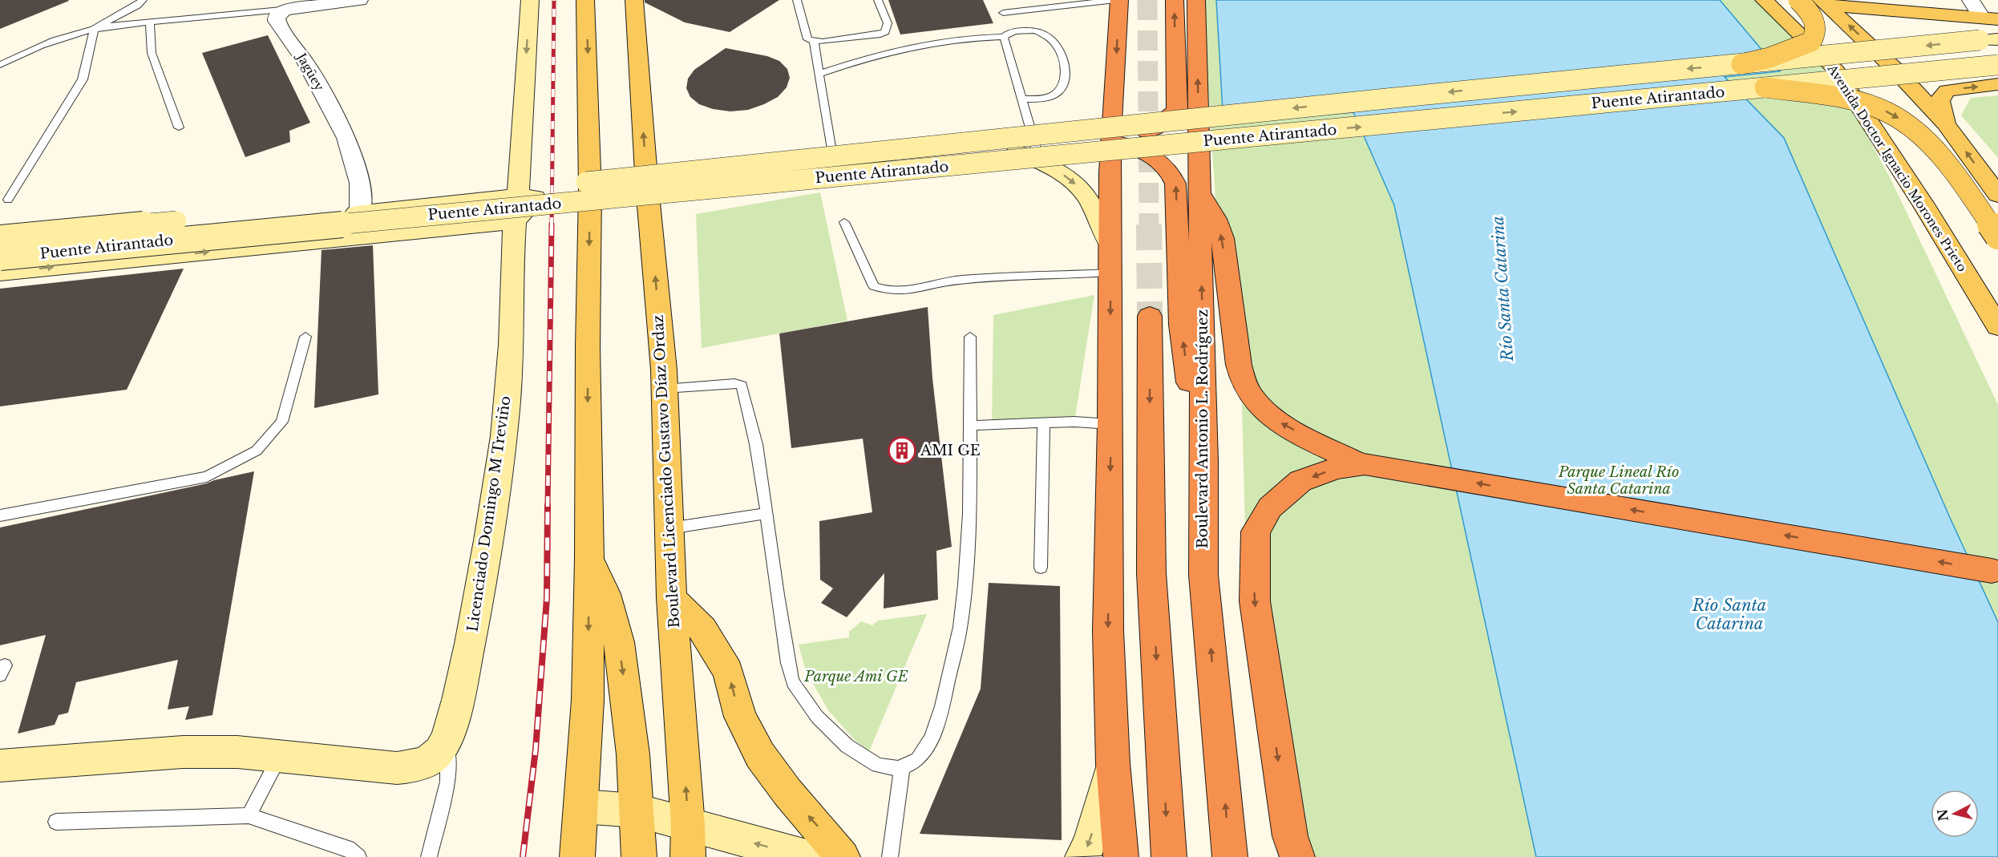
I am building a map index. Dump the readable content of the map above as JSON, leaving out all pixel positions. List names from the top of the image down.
{
  "streets": {
    "highway": ["Boulevard Antonio L. Rodríguez"],
    "main road": [
      "Puente Atirantado",
      "Avenida Doctor Ignacio Morones Prieto",
      "Boulevard Licenciado Gustavo Díaz Ordaz",
      "Licenciado Domingo M Treviño"
    ],
    "street": ["Jagüey"]
  },
  "water": ["Río Santa Catarina"],
  "parks": ["Parque Lineal Río Santa Catarina", "Parque Ami GE"],
  "places": {
    "building": ["AMI GE"]
  },
  "north": "left"
}
